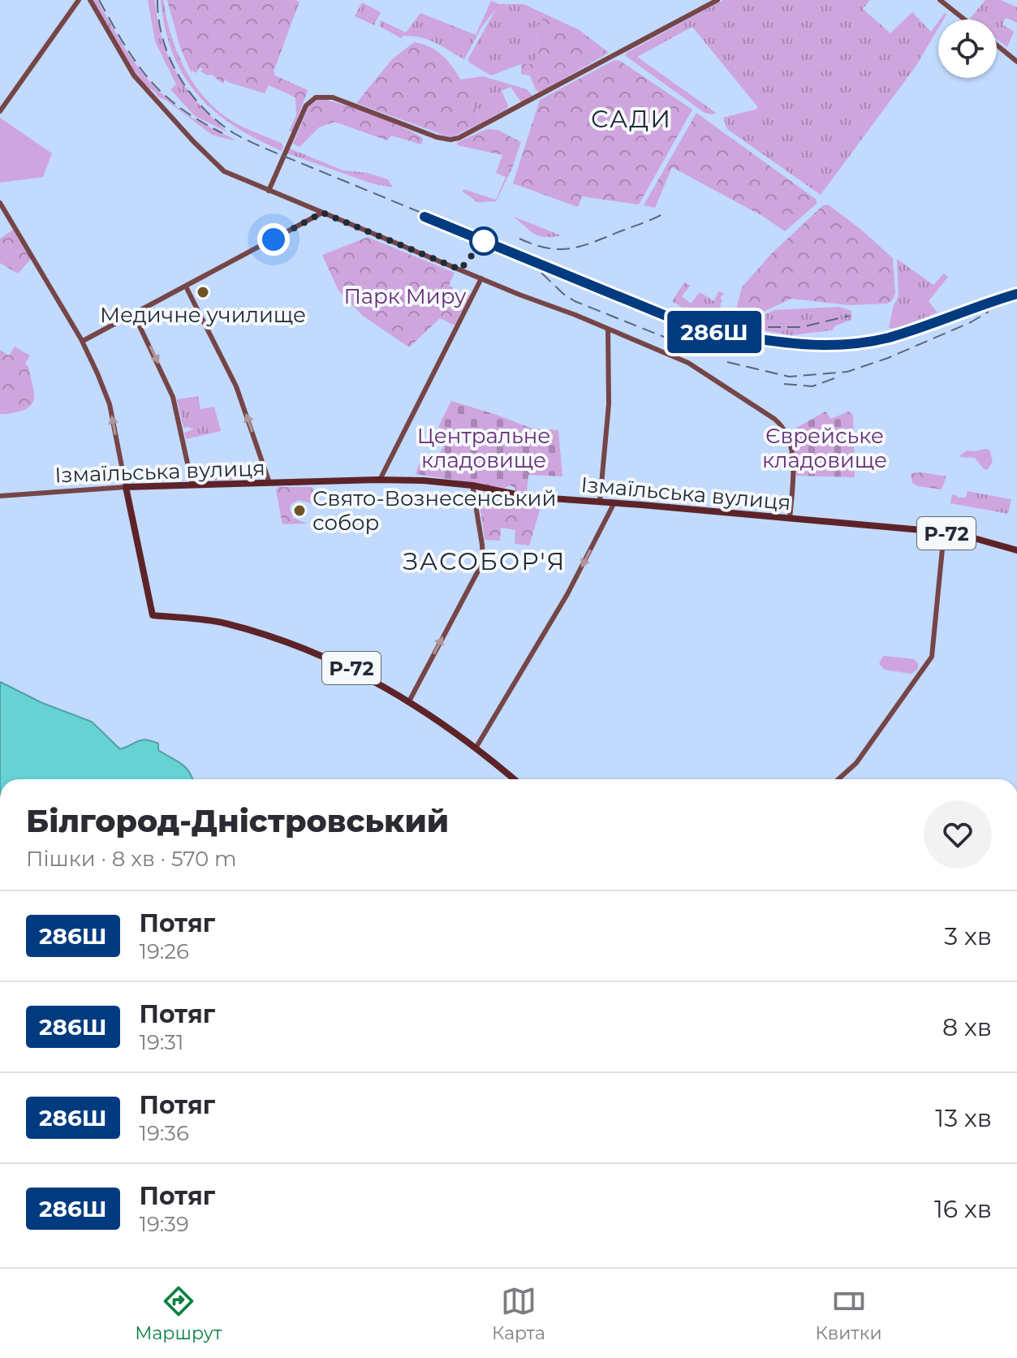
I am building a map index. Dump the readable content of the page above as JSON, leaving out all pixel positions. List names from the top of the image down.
{
  "streets": {
    "main road": ["Ізмаїльська вулиця", "Р-72"]
  },
  "crossings": [
    ["Ізмаїльська вулиця", "Р-72"]
  ],
  "districts": ["САДИ", "ЗАСОБОР'Я"],
  "parks": ["Парк Миру", "Центральне кладовище", "Єврейське кладовище"],
  "places": ["Медичне училище", "Свято-Вознесенський собор"],
  "page": {
    "on_map": "286Ш",
    "heading": ["Білгород-Дністровський", "Пішки · 8 хв · 570 m"],
    "list": [
      {
        "mark": "286Ш",
        "name": "Потяг",
        "note": "19:26",
        "value": "3 хв"
      },
      {
        "mark": "286Ш",
        "name": "Потяг",
        "note": "19:31",
        "value": "8 хв"
      },
      {
        "mark": "286Ш",
        "name": "Потяг",
        "note": "19:36",
        "value": "13 хв"
      },
      {
        "mark": "286Ш",
        "name": "Потяг",
        "note": "19:39",
        "value": "16 хв"
      }
    ],
    "tabs": ["Маршрут", "Карта", "Квитки"]
  }
}
